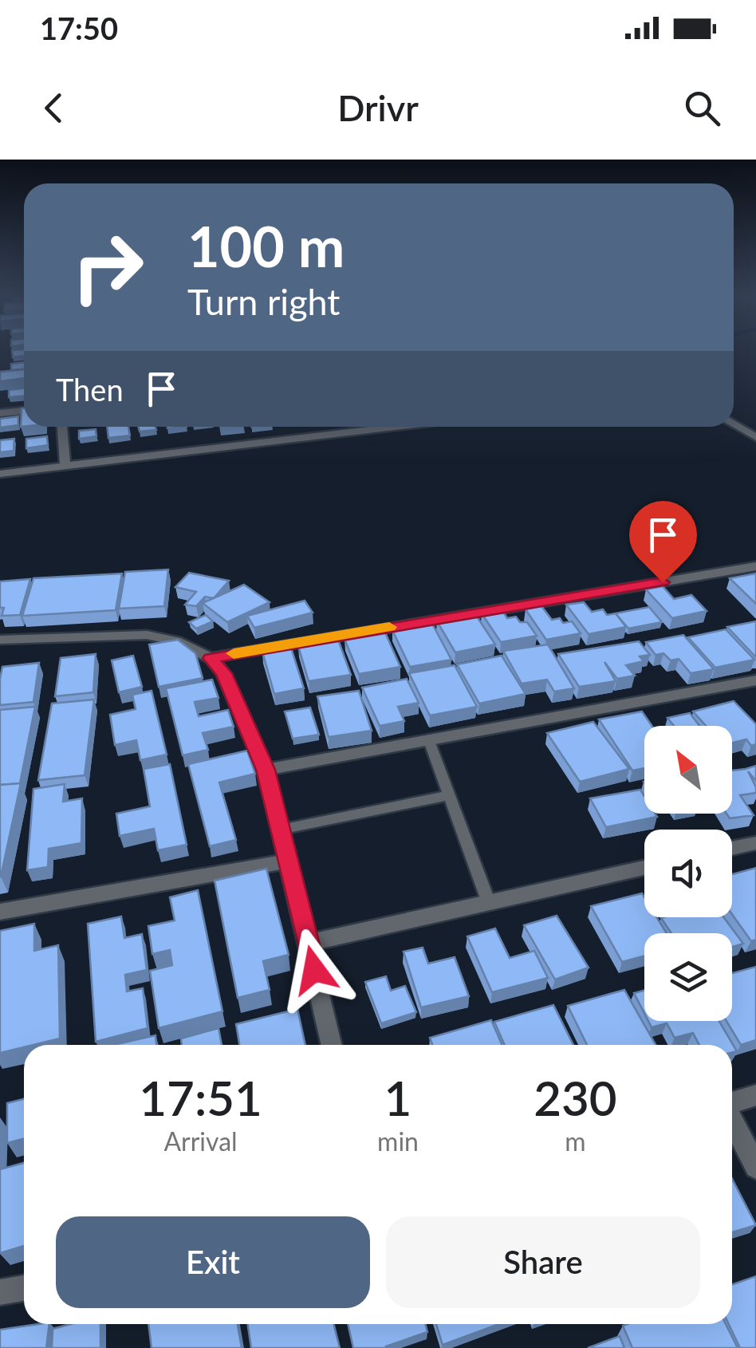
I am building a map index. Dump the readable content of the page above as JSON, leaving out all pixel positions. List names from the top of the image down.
{
  "north": "top left",
  "page": {
    "status": "17:50",
    "header": "Drivr",
    "turn": ["100 m", "Turn right"],
    "then": "Then",
    "eta": [
      "17:51",
      "Arrival",
      "1",
      "min",
      "230",
      "m"
    ],
    "buttons": ["Exit", "Share"]
  }
}
